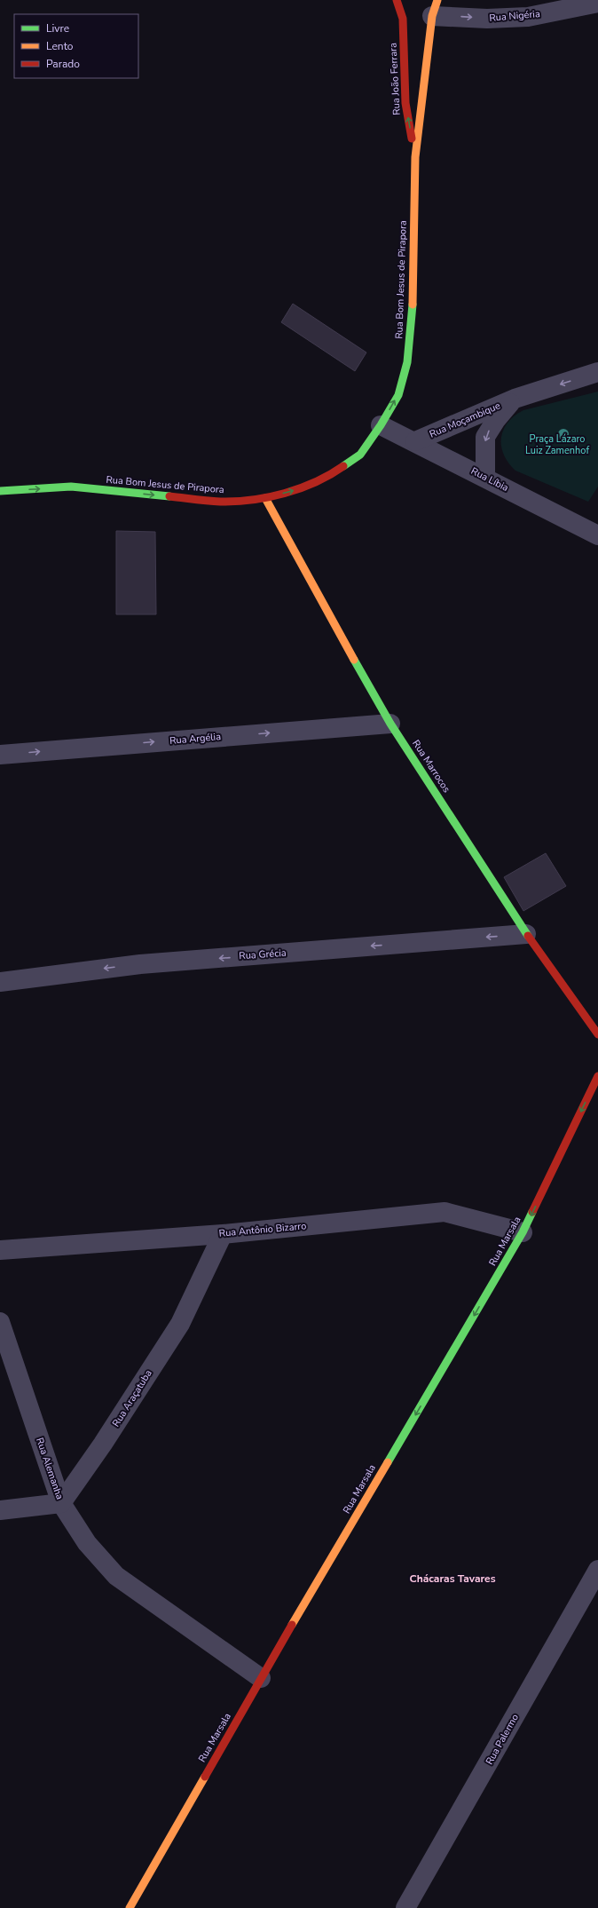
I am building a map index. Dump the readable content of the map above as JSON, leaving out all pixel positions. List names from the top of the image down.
{
  "streets": {
    "street": [
      "Rua Nigéria",
      "Rua João Ferrara",
      "Rua Bom Jesus de Pirapora",
      "Rua Moçambique",
      "Rua Líbia",
      "Rua Argélia",
      "Rua Marrocos",
      "Rua Grécia",
      "Rua Antônio Bizarro",
      "Rua Marsala",
      "Rua Araçatuba",
      "Rua Alemanha",
      "Rua Palermo"
    ]
  },
  "crossings": [
    ["Rua Nigéria", "Rua Bom Jesus de Pirapora"],
    ["Rua João Ferrara", "Rua Bom Jesus de Pirapora"],
    ["Rua Bom Jesus de Pirapora", "Rua Líbia"],
    ["Rua Bom Jesus de Pirapora", "Rua Marrocos"],
    ["Rua Moçambique", "Rua Líbia"],
    ["Rua Argélia", "Rua Marrocos"],
    ["Rua Marrocos", "Rua Grécia"],
    ["Rua Antônio Bizarro", "Rua Marsala"],
    ["Rua Antônio Bizarro", "Rua Araçatuba"],
    ["Rua Marsala", "Rua Alemanha"],
    ["Rua Araçatuba", "Rua Alemanha"]
  ],
  "one_way": [
    "Rua Nigéria",
    "Rua João Ferrara",
    "Rua Argélia",
    "Rua Grécia",
    "Rua Marsala"
  ],
  "districts": ["Chácaras Tavares"],
  "parks": ["Praça Lázaro Luiz Zamenhof"],
  "legend": ["Livre", "Lento", "Parado"]
}
